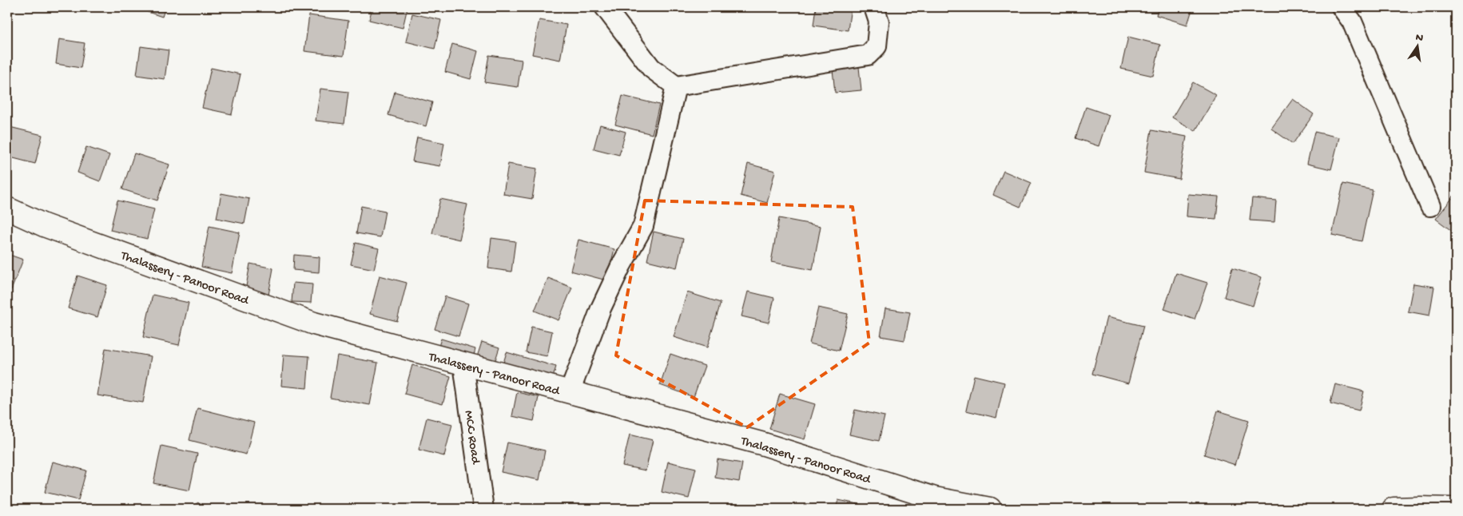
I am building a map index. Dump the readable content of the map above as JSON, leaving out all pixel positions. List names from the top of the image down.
{
  "streets": {
    "main road": ["Thalassery - Panoor Road"],
    "street": ["MCC Road"]
  },
  "crossings": [
    ["Thalassery - Panoor Road", "MCC Road"]
  ],
  "north": "top"
}
